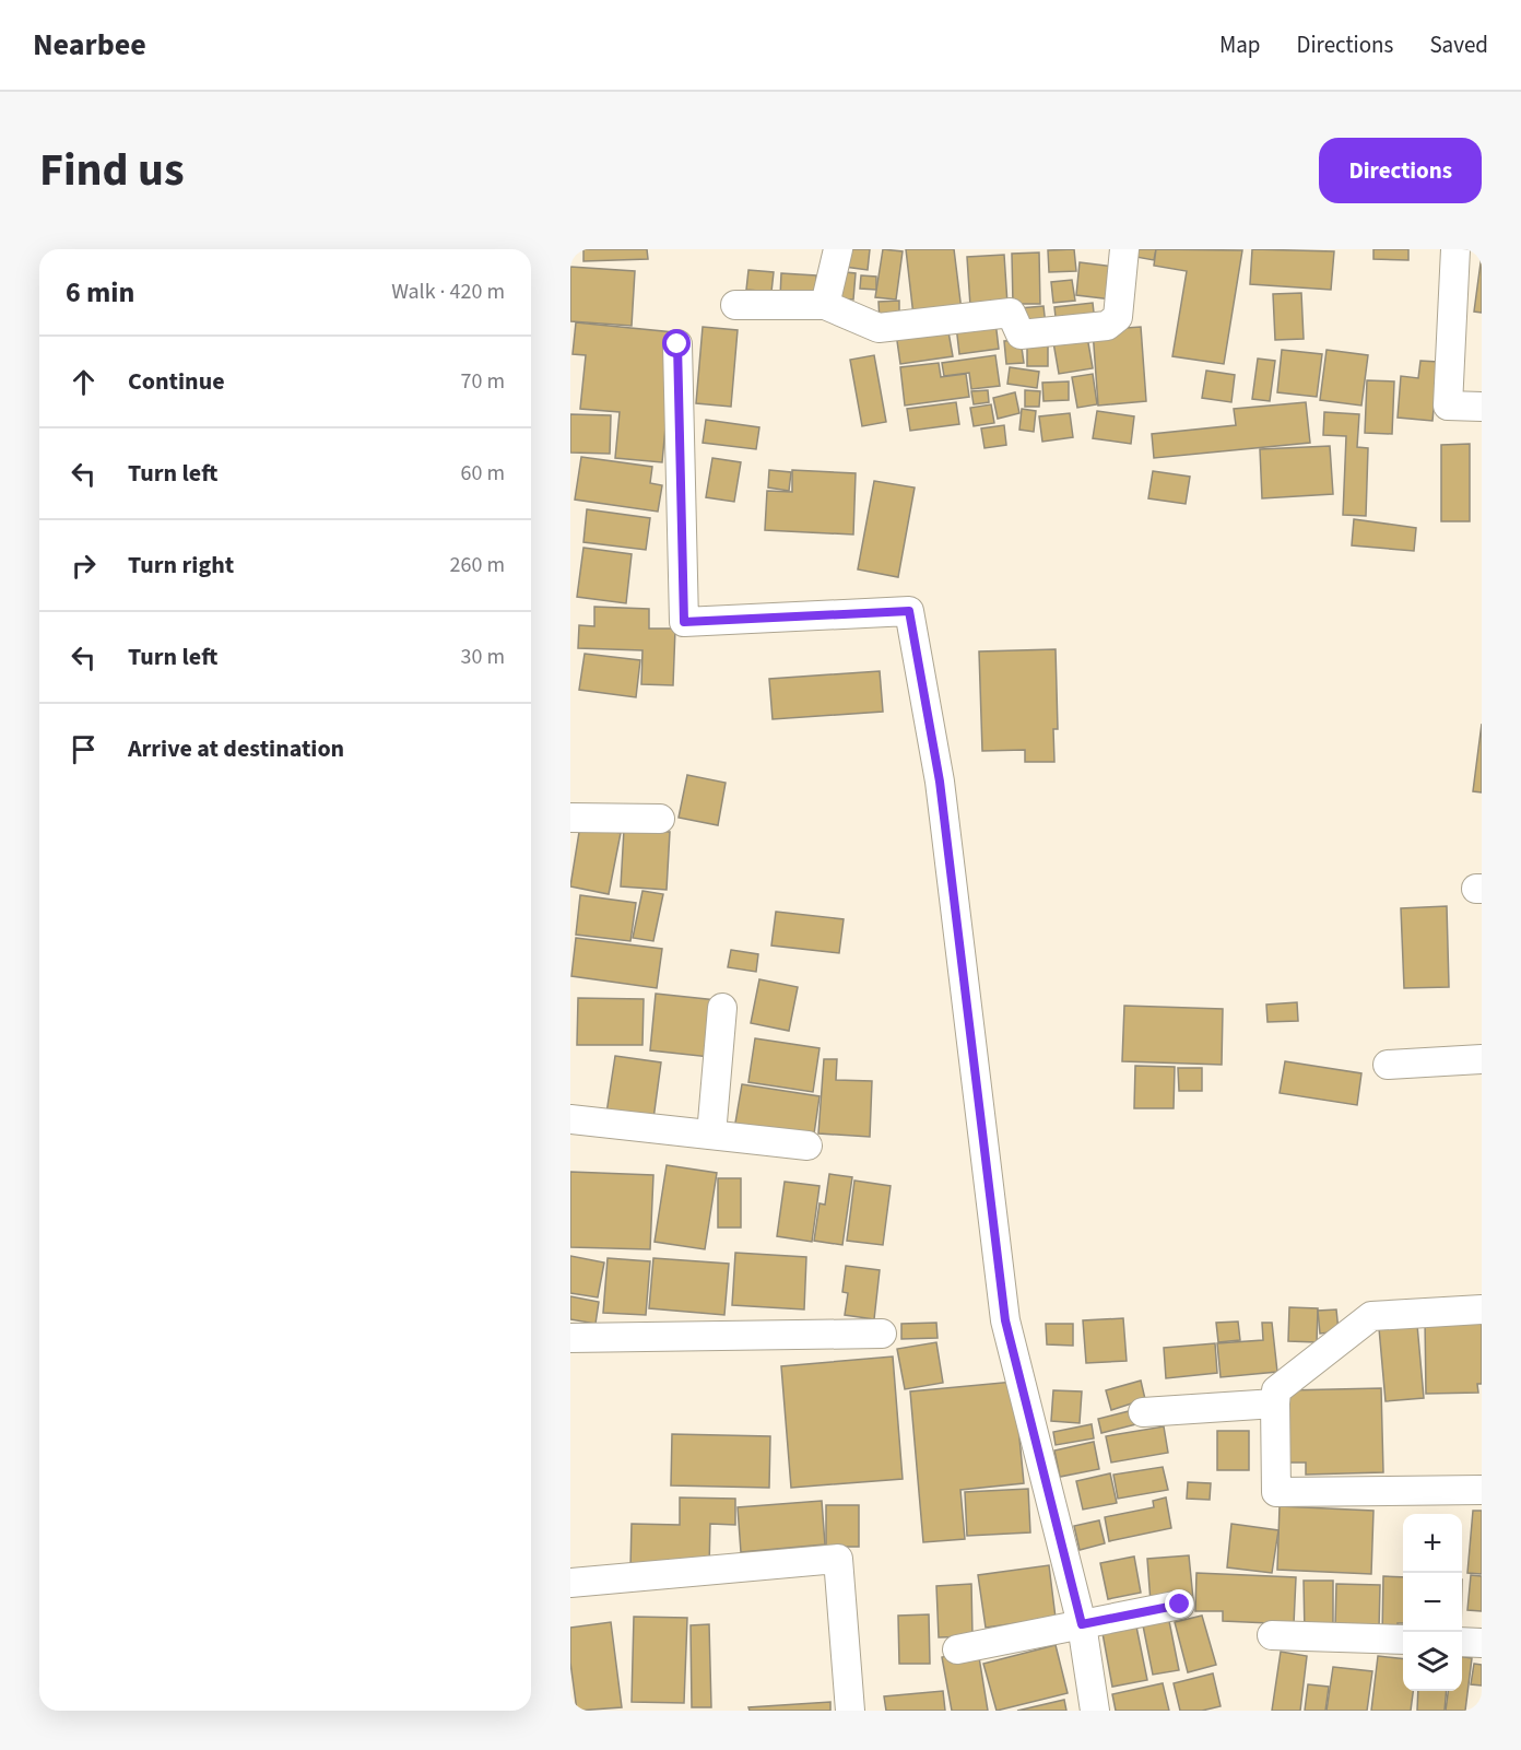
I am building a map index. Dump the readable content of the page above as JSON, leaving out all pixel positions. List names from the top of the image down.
{
  "page": {
    "header": "Nearbee",
    "nav": ["Map", "Directions", "Saved"],
    "title": "Find us",
    "buttons": "Directions",
    "heading": ["6 min", "Walk · 420 m"],
    "list": [
      ["Continue", "70 m"],
      ["Turn left", "60 m"],
      ["Turn right", "260 m"],
      ["Turn left", "30 m"],
      "Arrive at destination"
    ],
    "map_buttons": ["+", "−"]
  }
}
